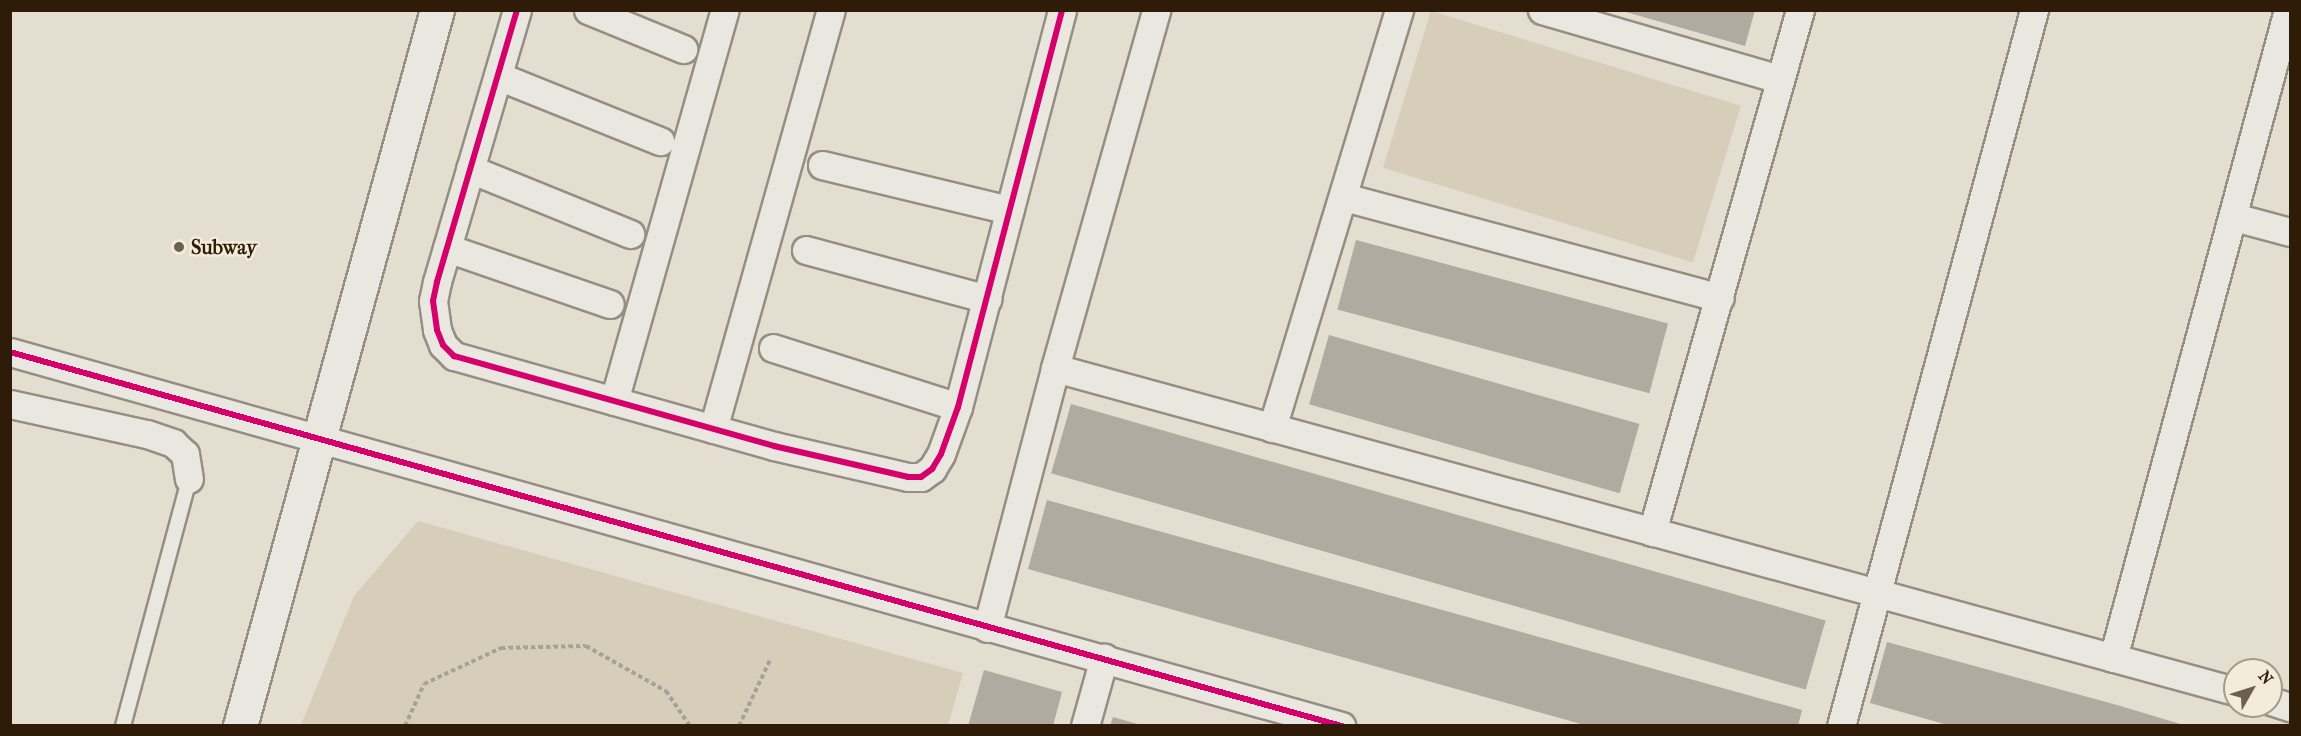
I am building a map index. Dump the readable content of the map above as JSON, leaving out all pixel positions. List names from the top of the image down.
{
  "places": ["Subway"],
  "north": "top right"
}
